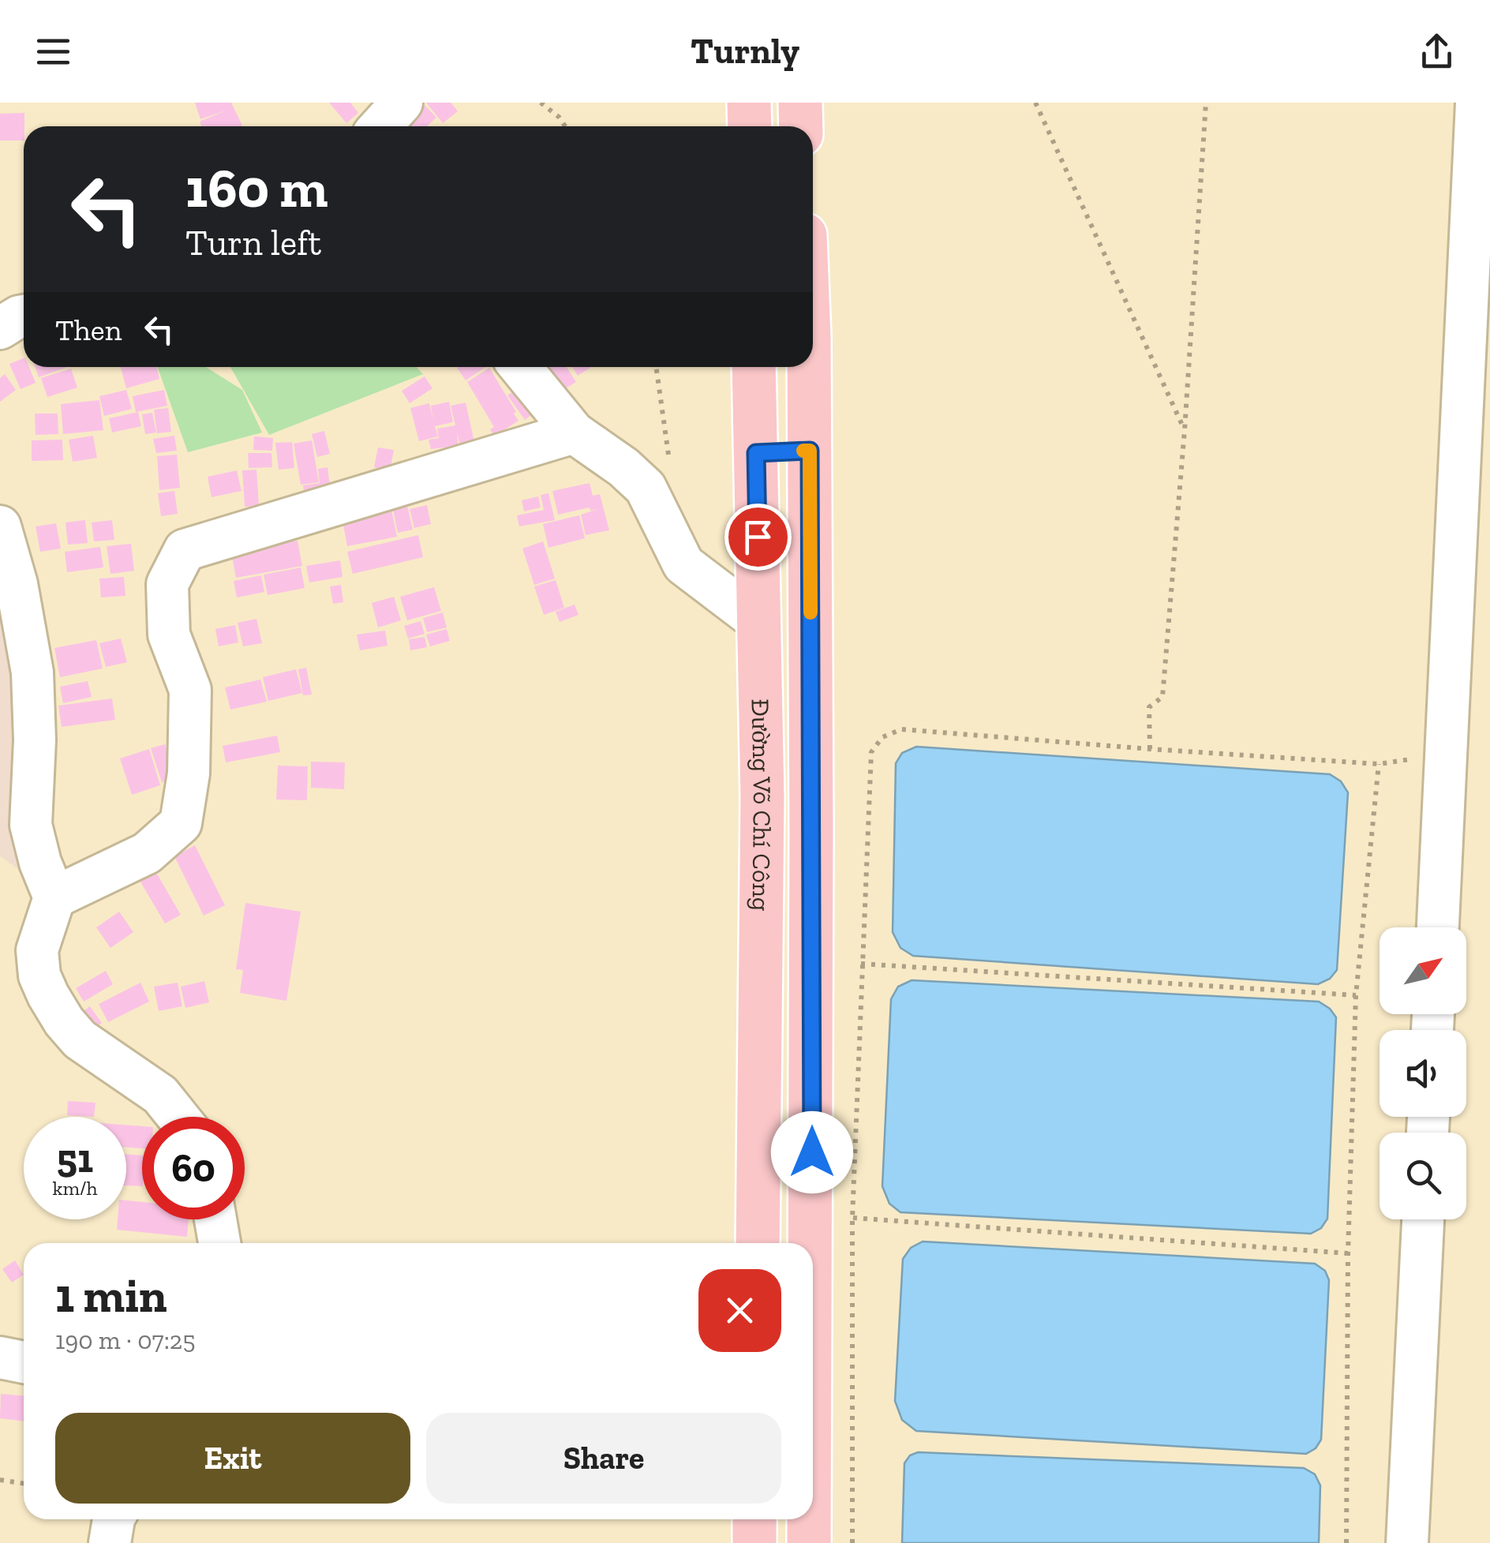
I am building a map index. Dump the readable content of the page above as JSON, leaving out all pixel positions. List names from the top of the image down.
{
  "streets": {
    "main road": ["Đường Võ Chí Công"]
  },
  "north": "top right",
  "page": {
    "header": "Turnly",
    "turn": ["160 m", "Turn left"],
    "then": "Then",
    "speed": "51 km/h",
    "limit": "60",
    "heading": ["1 min", "190 m · 07:25"],
    "buttons": ["Exit", "Share"]
  }
}
